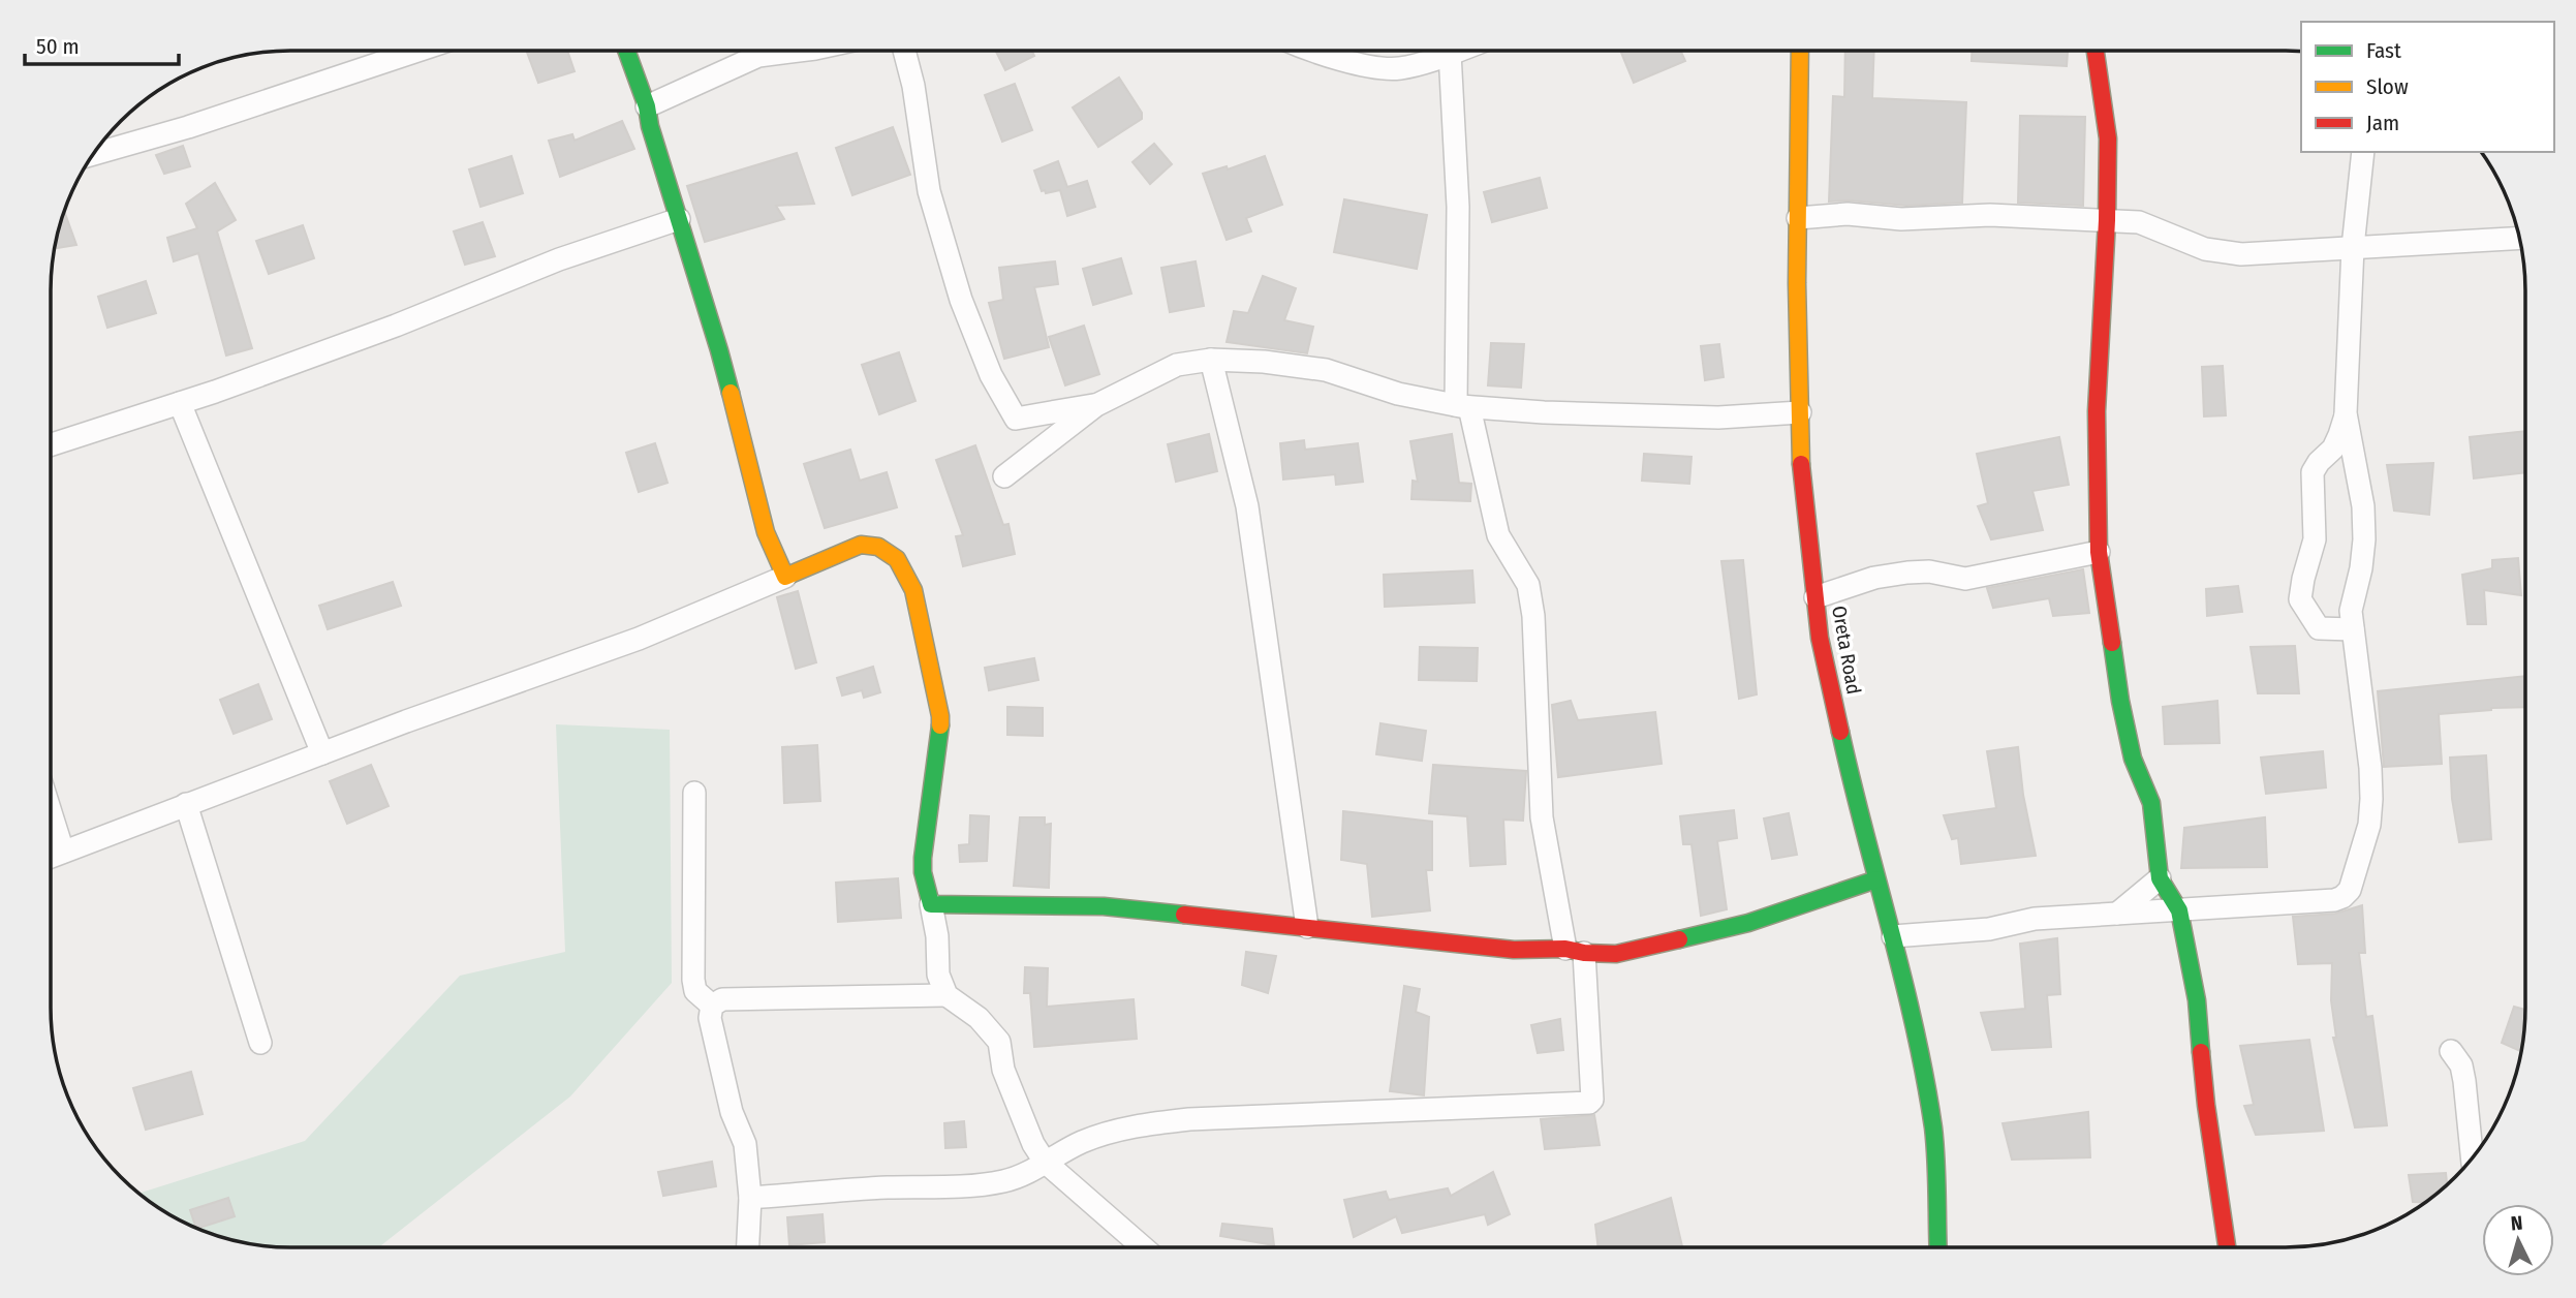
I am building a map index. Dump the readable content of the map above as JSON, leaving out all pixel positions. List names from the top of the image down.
{
  "streets": {
    "street": ["Oreta Road"]
  },
  "legend": ["Fast", "Slow", "Jam"],
  "scale_bar": "50 m",
  "north": "top"
}
